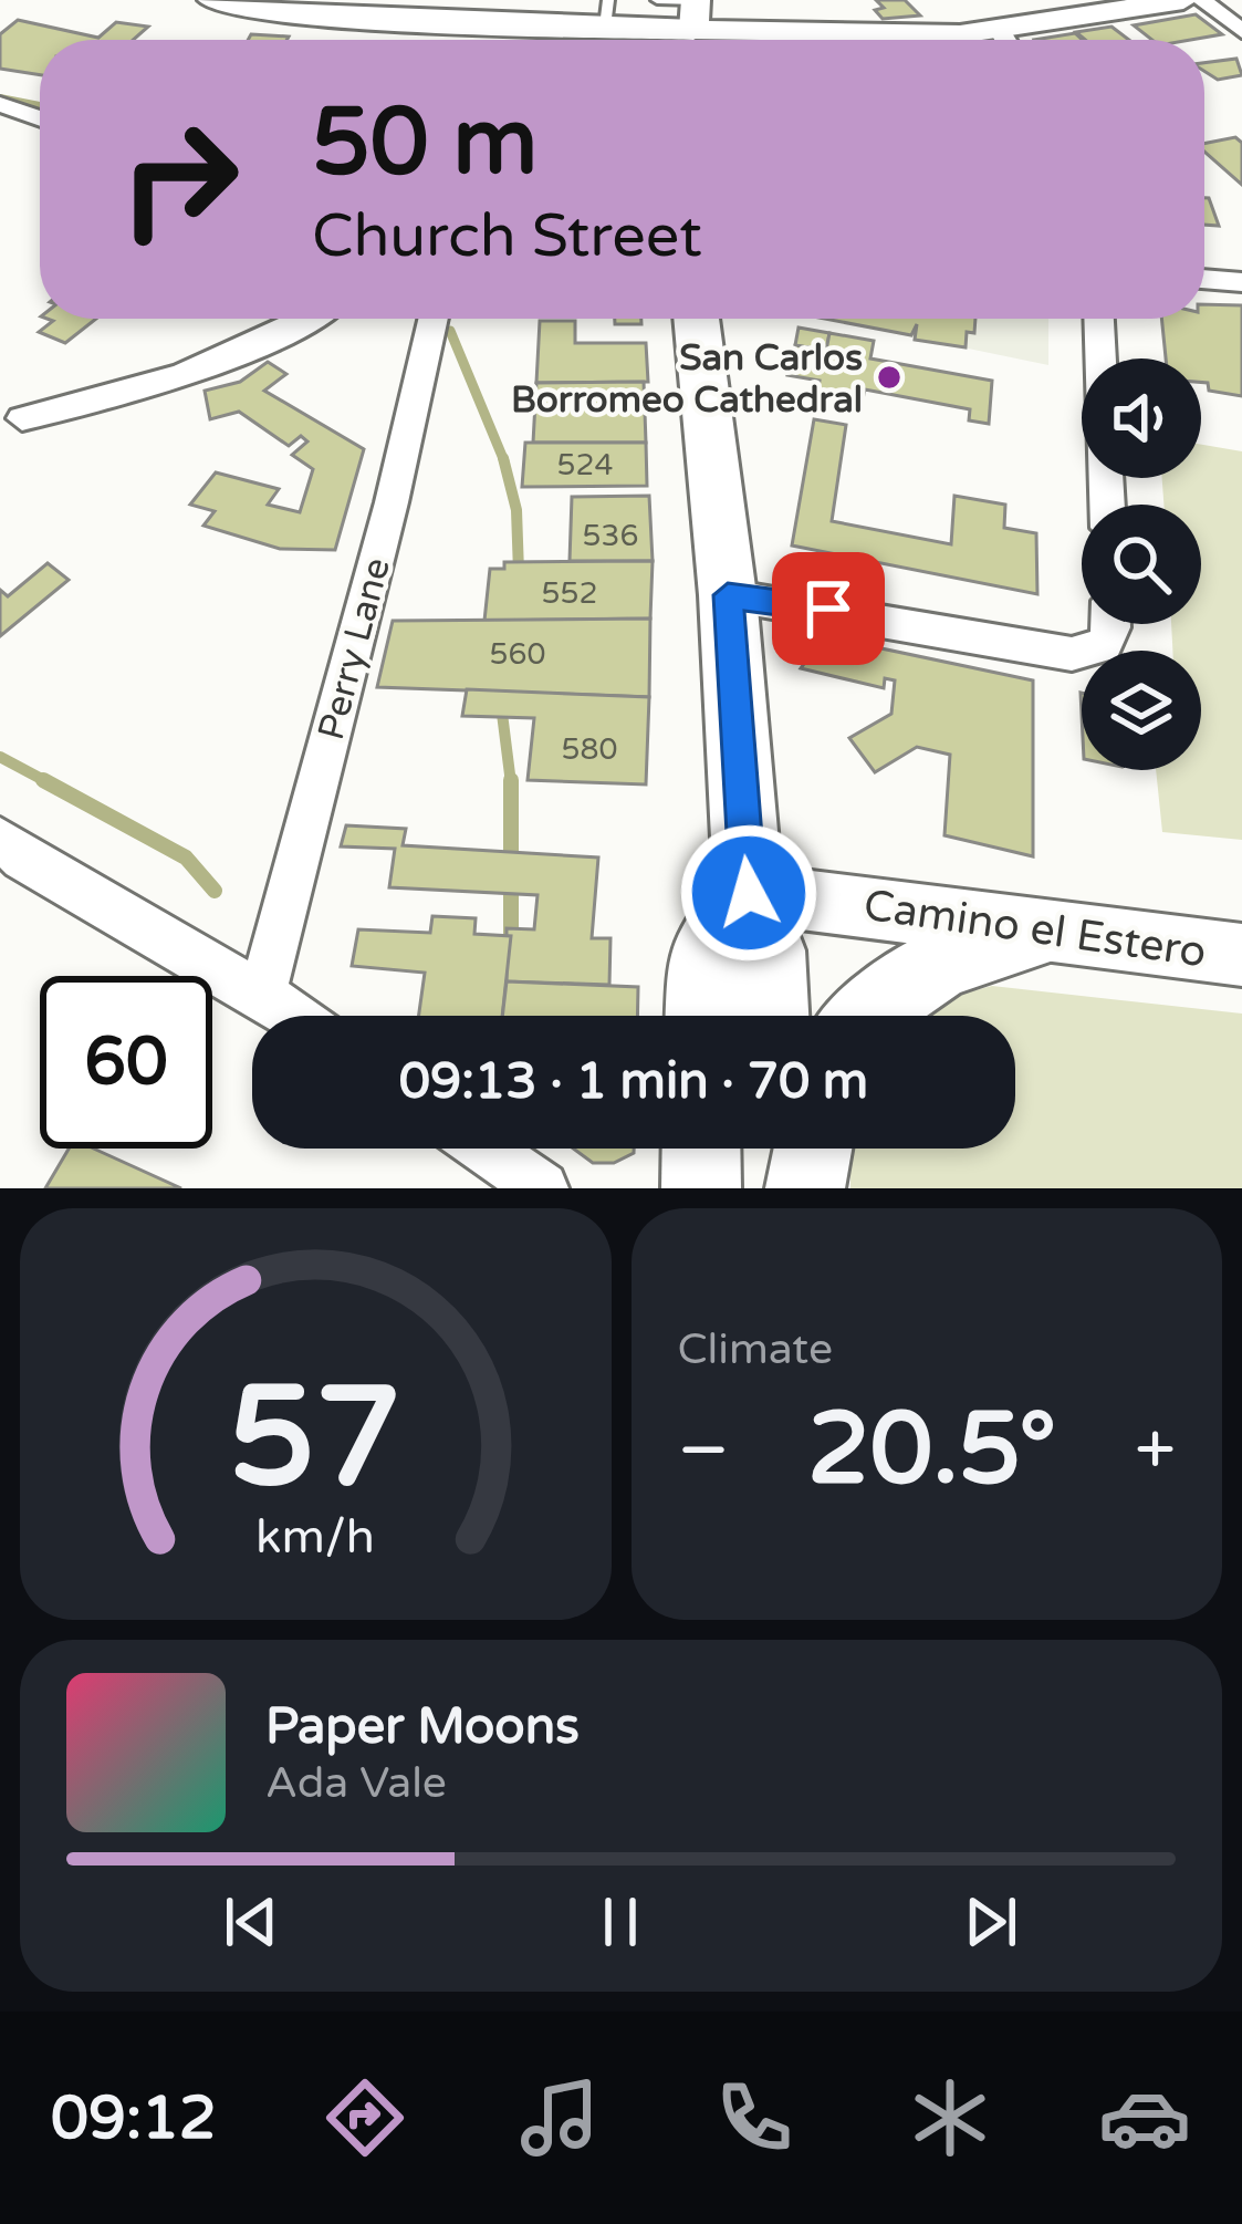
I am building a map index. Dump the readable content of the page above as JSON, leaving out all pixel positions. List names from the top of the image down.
{
  "streets": {
    "main road": ["Camino el Estero"],
    "street": ["Perry Lane"]
  },
  "places": ["San Carlos Borromeo Cathedral"],
  "house_numbers": [
    "524",
    "536",
    "552",
    "560",
    "580"
  ],
  "page": {
    "turn": ["50 m", "Church Street"],
    "limit": "60",
    "trip": "09:13 · 1 min · 70 m",
    "tile": "Climate",
    "heat": ["−", "20.5°", "+"],
    "song": ["Paper Moons", "Ada Vale"],
    "tabs": "09:12",
    "gauge": ["57", "km/h"]
  }
}
